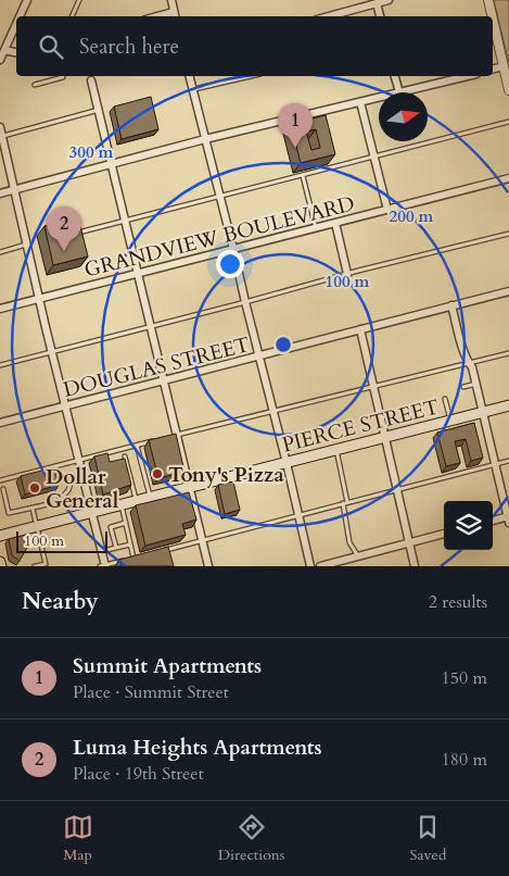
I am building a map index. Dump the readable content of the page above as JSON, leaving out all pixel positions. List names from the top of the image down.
{
  "streets": {
    "main road": ["PIERCE STREET"],
    "street": ["GRANDVIEW BOULEVARD", "DOUGLAS STREET"]
  },
  "places": ["Tony's Pizza", "Dollar General"],
  "scale_bar": "100 m",
  "north": "right",
  "page": {
    "search": "Search here",
    "pins": ["1", "2"],
    "scale": "100 m",
    "heading": ["Nearby", "2 results"],
    "list": [
      {
        "mark": "1",
        "name": "Summit Apartments",
        "note": "Place · Summit Street",
        "value": "150 m"
      },
      {
        "mark": "2",
        "name": "Luma Heights Apartments",
        "note": "Place · 19th Street",
        "value": "180 m"
      }
    ],
    "nav": ["Map", "Directions", "Saved"]
  },
  "rings": ["300 m", "200 m", "100 m"]
}
